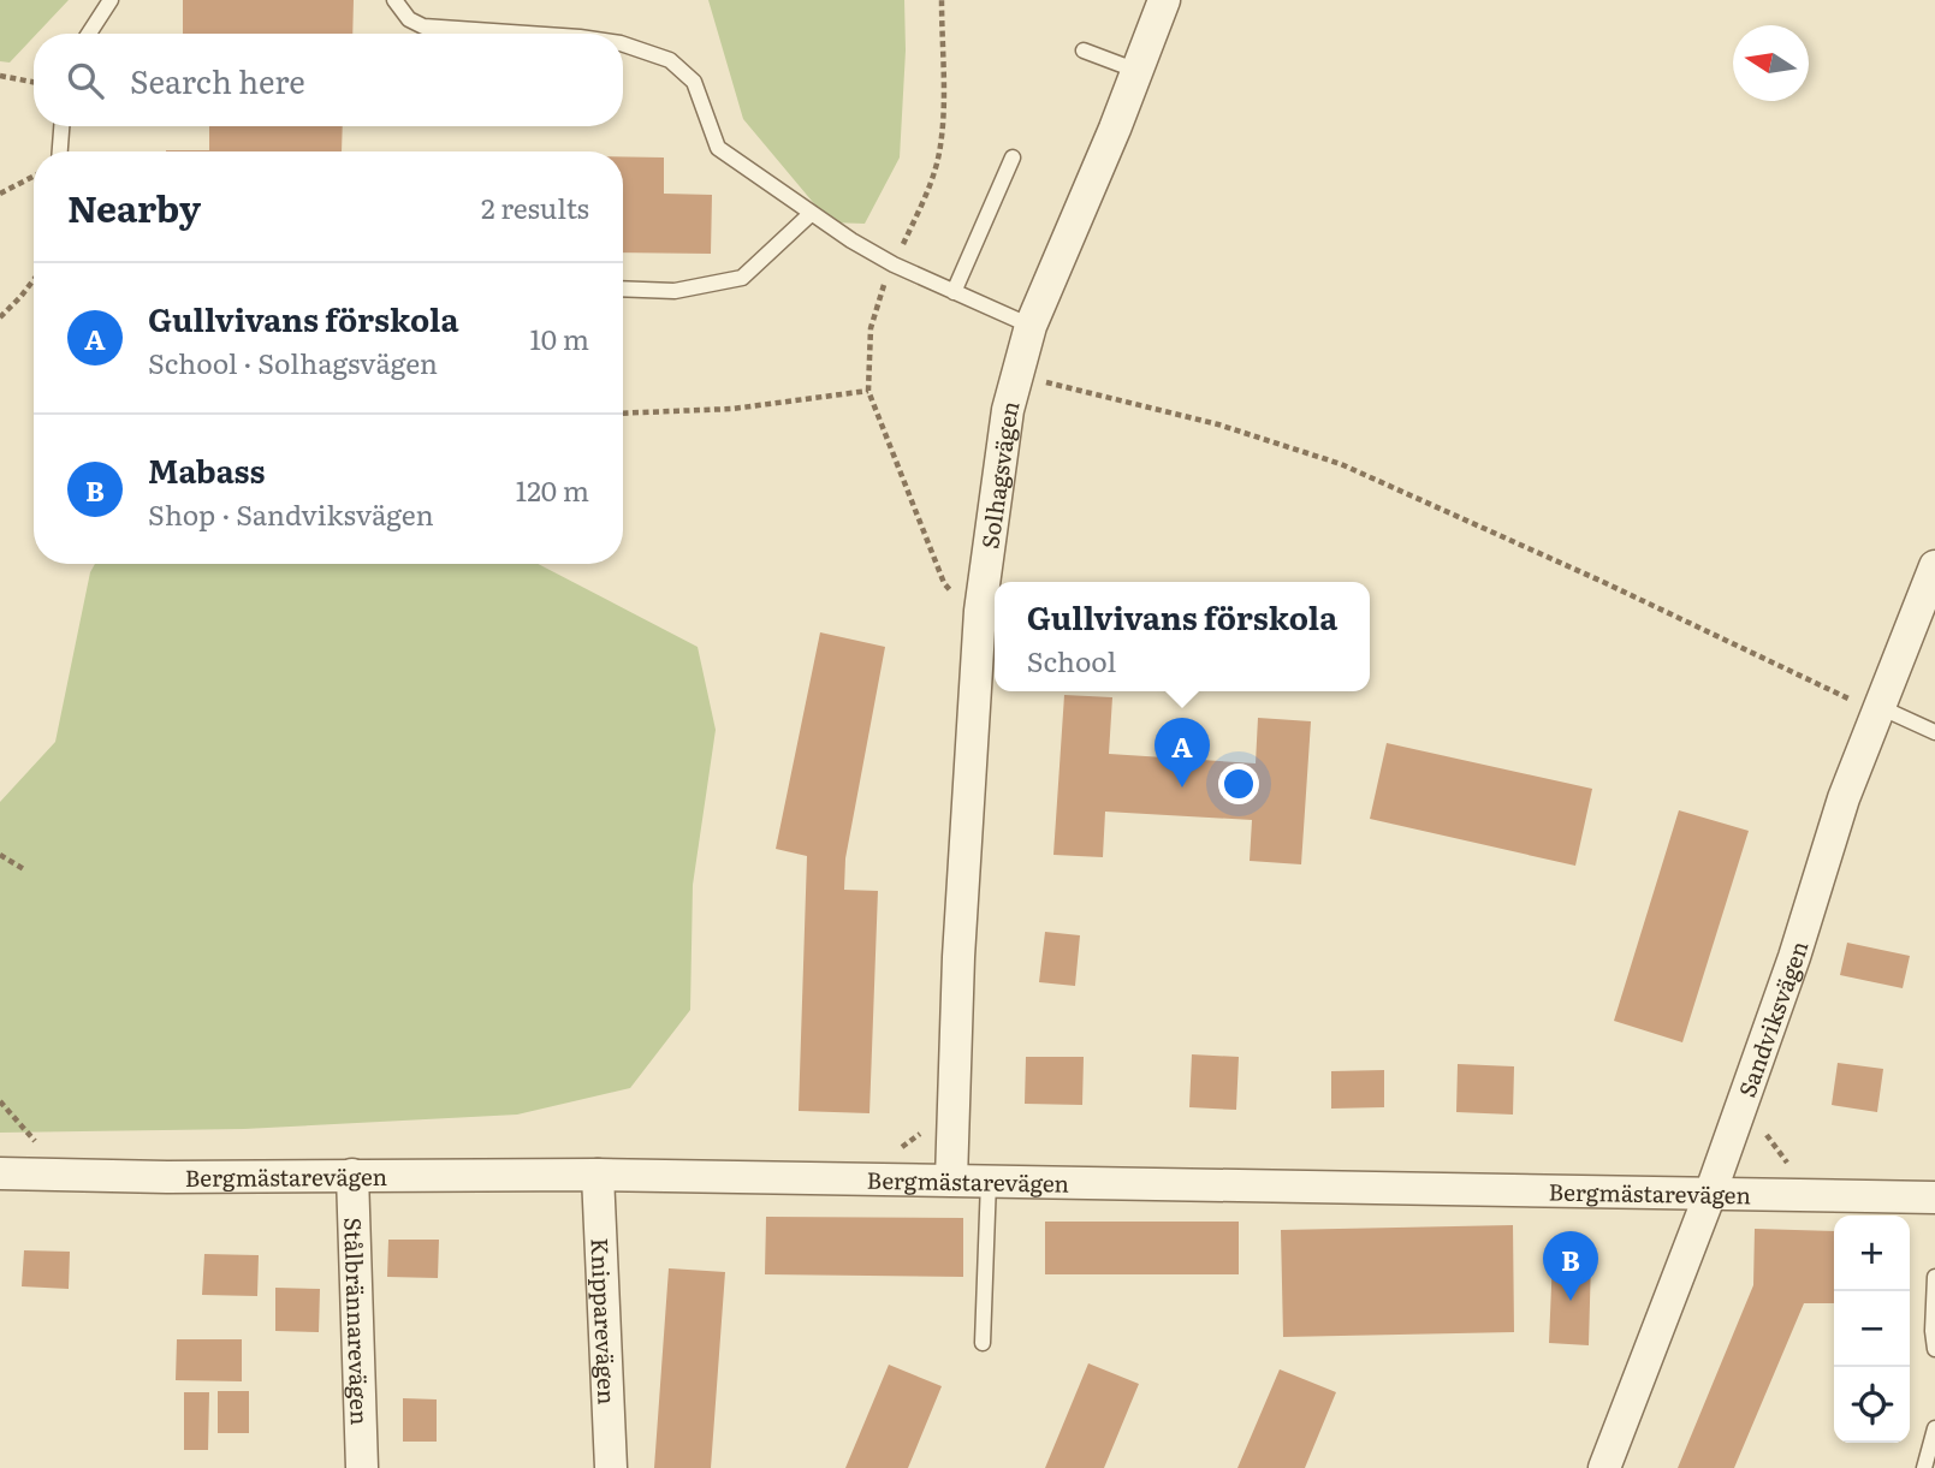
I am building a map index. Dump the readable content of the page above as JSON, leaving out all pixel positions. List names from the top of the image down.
{
  "streets": {
    "street": [
      "Solhagsvägen",
      "Sandviksvägen",
      "Bergmästarevägen",
      "Stålbrännarevägen",
      "Knipparevägen"
    ]
  },
  "crossings": [
    ["Solhagsvägen", "Bergmästarevägen"],
    ["Sandviksvägen", "Bergmästarevägen"],
    ["Bergmästarevägen", "Stålbrännarevägen"],
    ["Bergmästarevägen", "Knipparevägen"]
  ],
  "north": "left",
  "page": {
    "search": "Search here",
    "heading": ["Nearby", "2 results"],
    "list": [
      {
        "mark": "A",
        "name": "Gullvivans förskola",
        "note": "School · Solhagsvägen",
        "value": "10 m"
      },
      {
        "mark": "B",
        "name": "Mabass",
        "note": "Shop · Sandviksvägen",
        "value": "120 m"
      }
    ],
    "popup": ["Gullvivans förskola", "School"],
    "pins": ["A", "B"],
    "map_buttons": ["+", "−"]
  }
}
